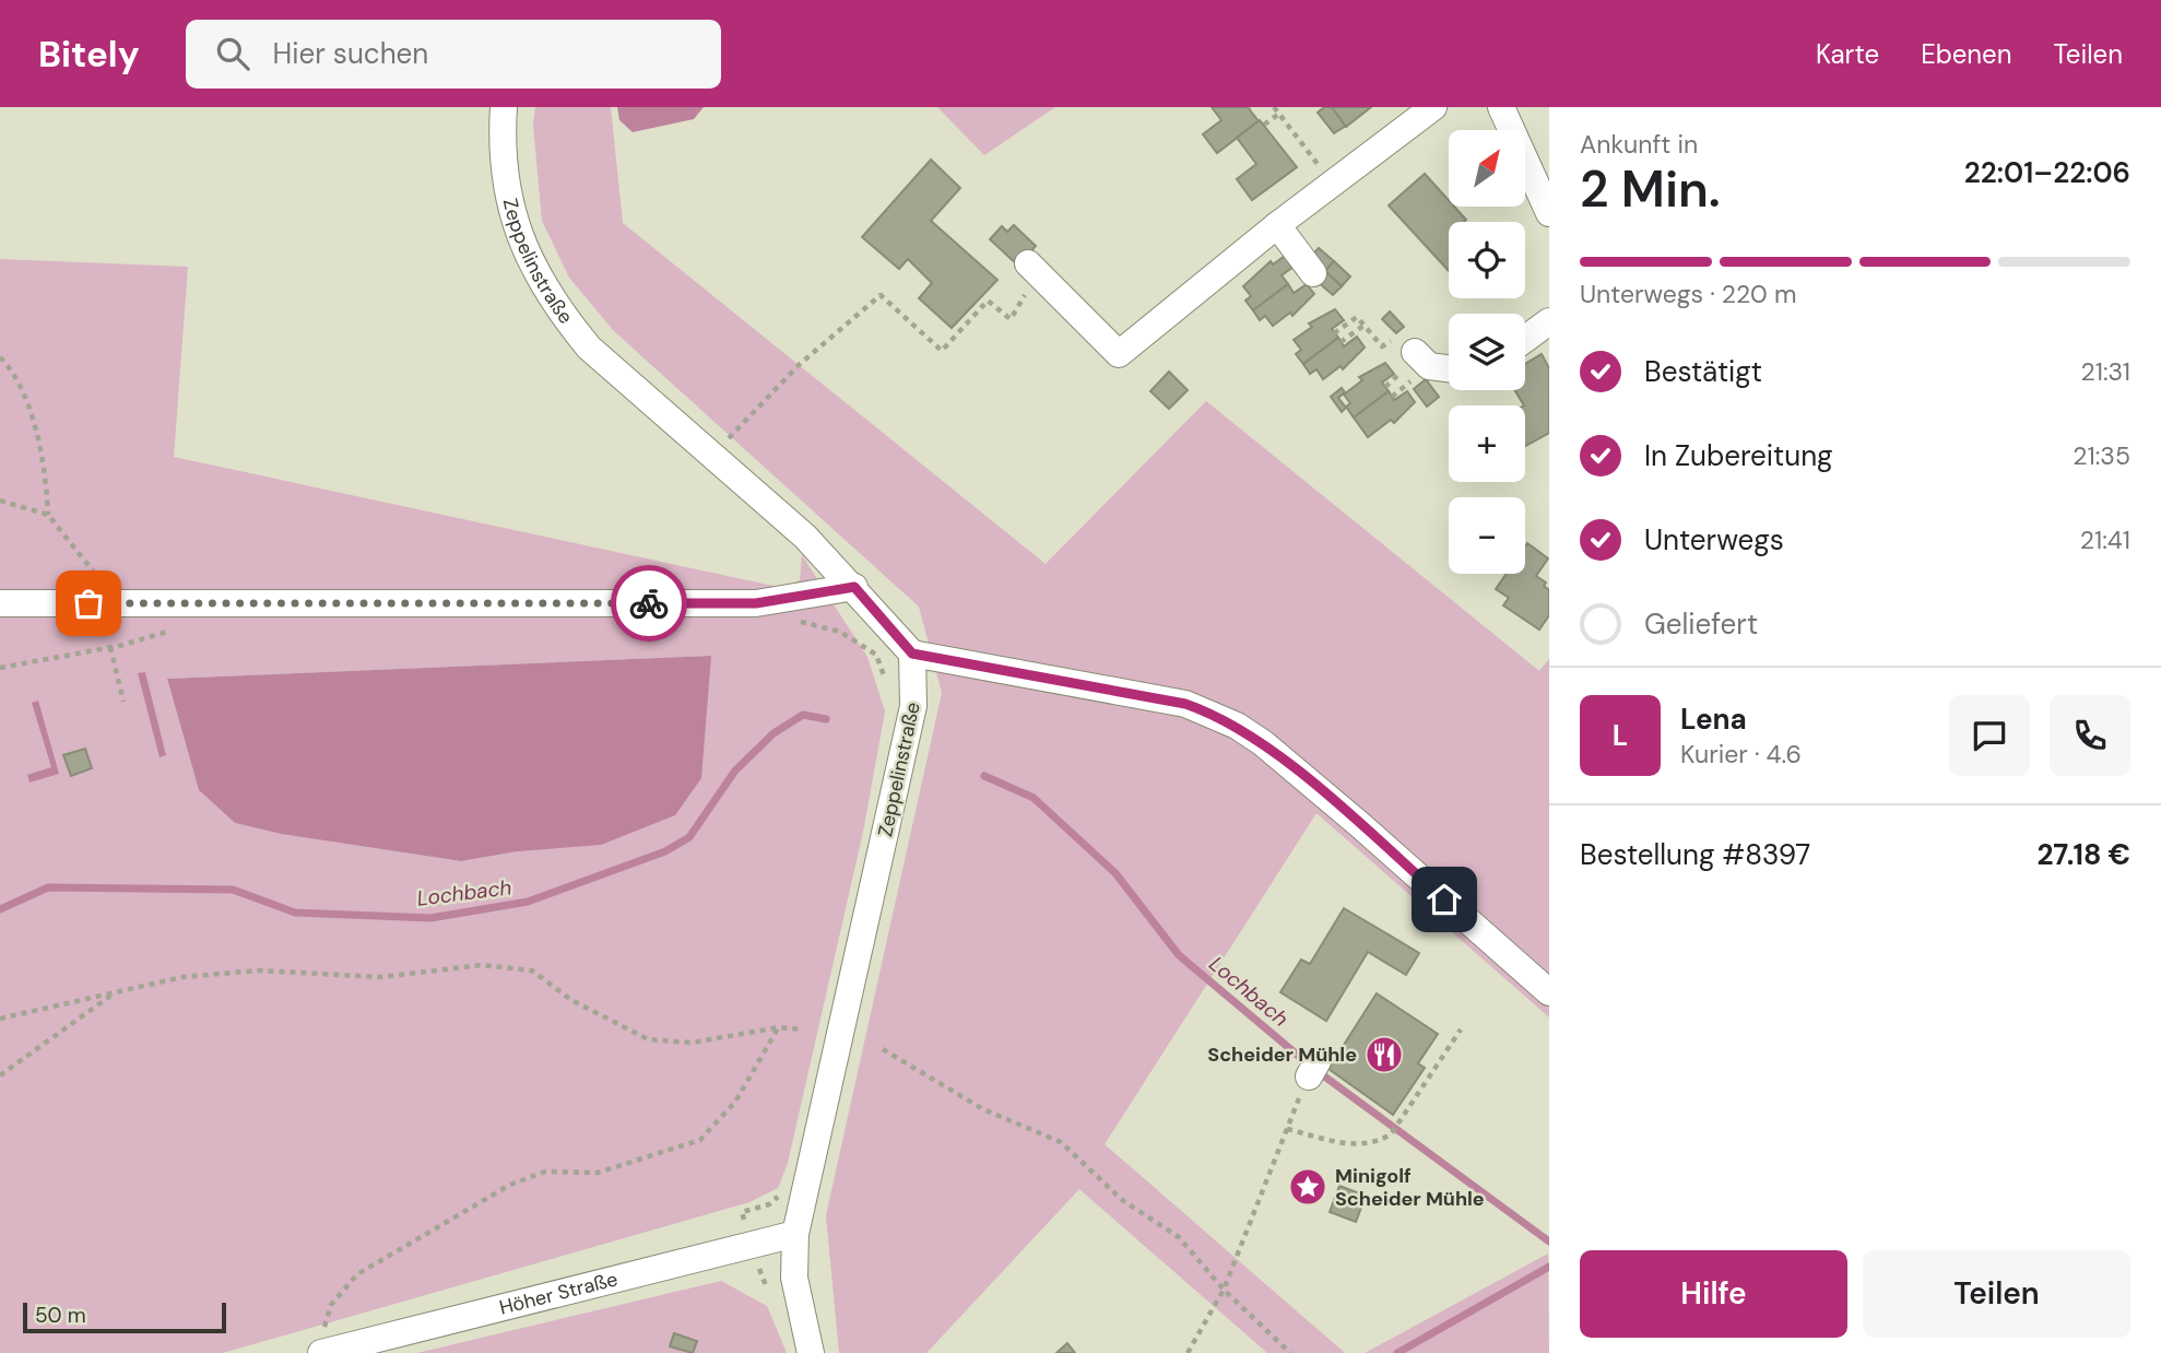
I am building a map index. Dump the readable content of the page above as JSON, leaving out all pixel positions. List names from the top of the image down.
{
  "streets": {
    "street": ["Zeppelinstraße", "Höher Straße"]
  },
  "crossings": [
    ["Zeppelinstraße", "Höher Straße"]
  ],
  "water": ["Lochbach"],
  "places": {
    "restaurant": ["Scheider Mühle"],
    "place": ["Minigolf Scheider Mühle"]
  },
  "scale_bar": "50 m",
  "north": "top right",
  "page": {
    "header": "Bitely",
    "search": "Hier suchen",
    "nav": ["Karte", "Ebenen", "Teilen"],
    "heading": ["2 Min.", "Ankunft in", "22:01–22:06"],
    "panel": [
      "Lena",
      "Kurier · 4.6",
      "Bestellung #8397",
      "27.18 €"
    ],
    "map_buttons": ["+", "−"],
    "bar": "Unterwegs · 220 m",
    "list": [
      ["Bestätigt", "21:31"],
      ["In Zubereitung", "21:35"],
      ["Unterwegs", "21:41"],
      "Geliefert"
    ],
    "round": "L",
    "buttons": ["Hilfe", "Teilen"],
    "scale": "50 m"
  }
}
